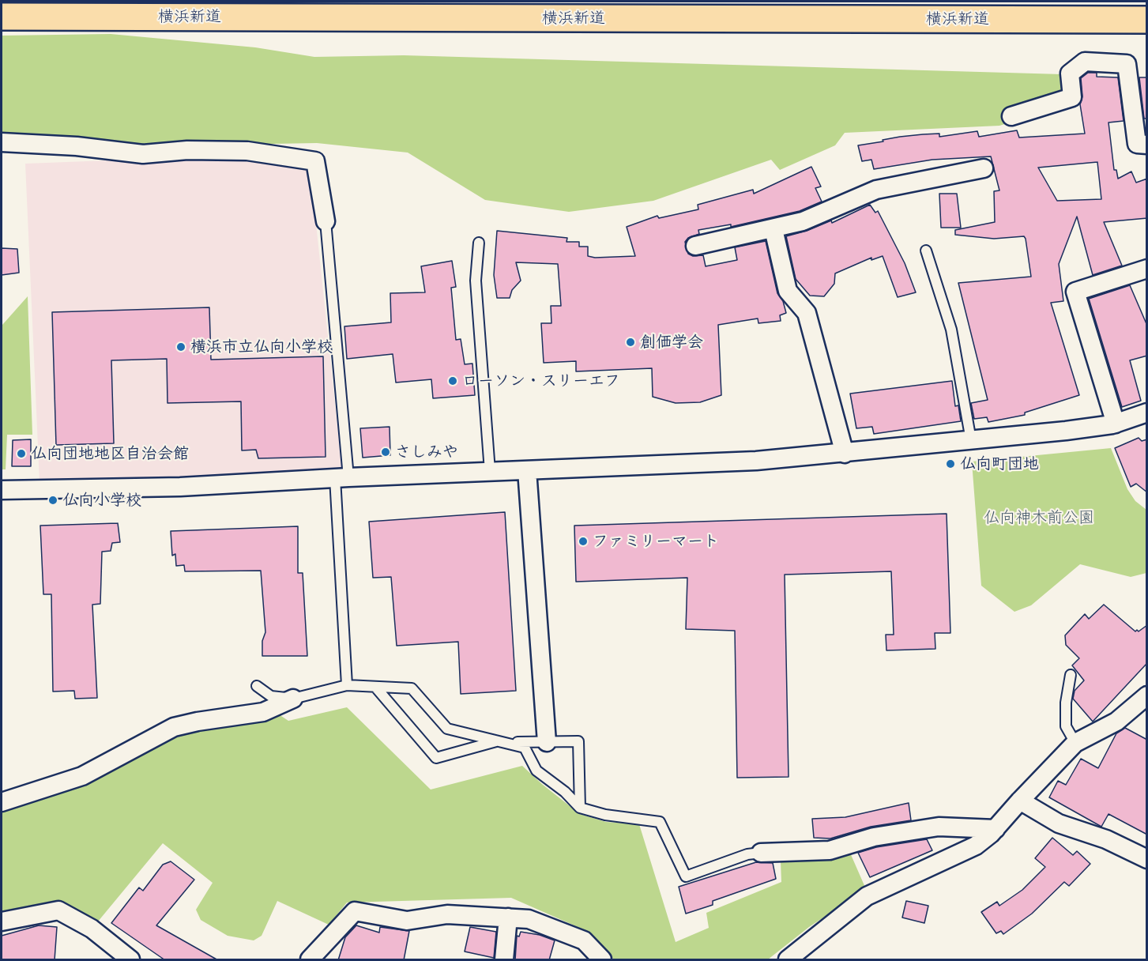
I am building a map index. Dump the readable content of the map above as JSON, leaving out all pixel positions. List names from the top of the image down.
{
  "streets": {
    "highway": ["横浜新道"]
  },
  "parks": ["仏向神木前公園"],
  "places": [
    "創価学会",
    "横浜市立仏向小学校",
    "ローソン・スリーエフ",
    "さしみや",
    "仏向団地地区自治会館",
    "仏向町団地",
    "仏向小学校",
    "ファミリーマート"
  ]
}
